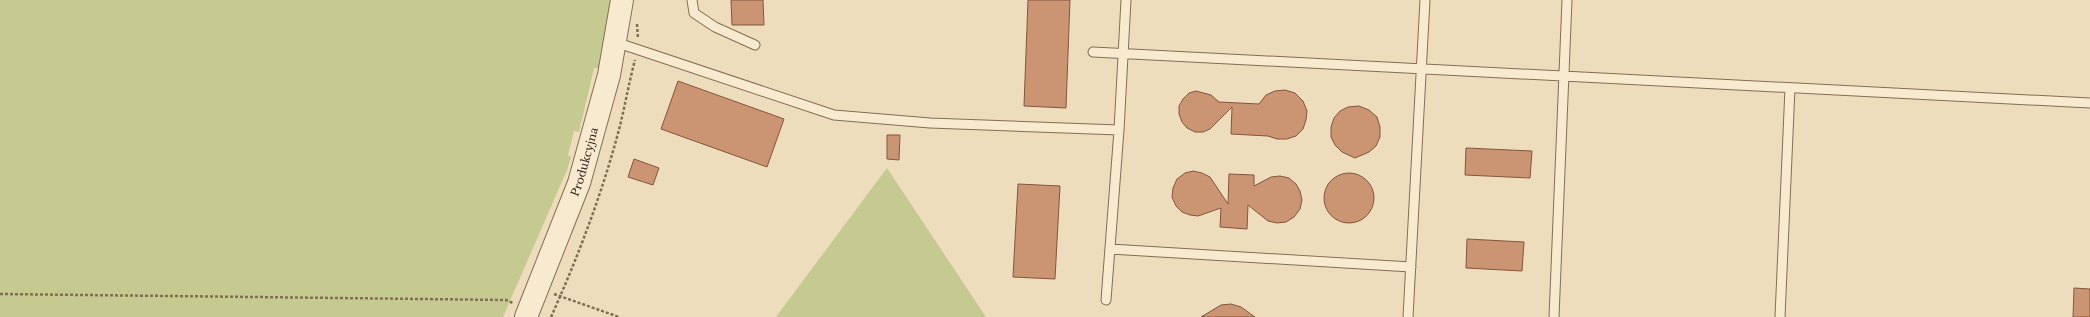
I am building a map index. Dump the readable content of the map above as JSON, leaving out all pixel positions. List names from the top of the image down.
{
  "streets": {
    "street": ["Produkcyjna"]
  }
}
